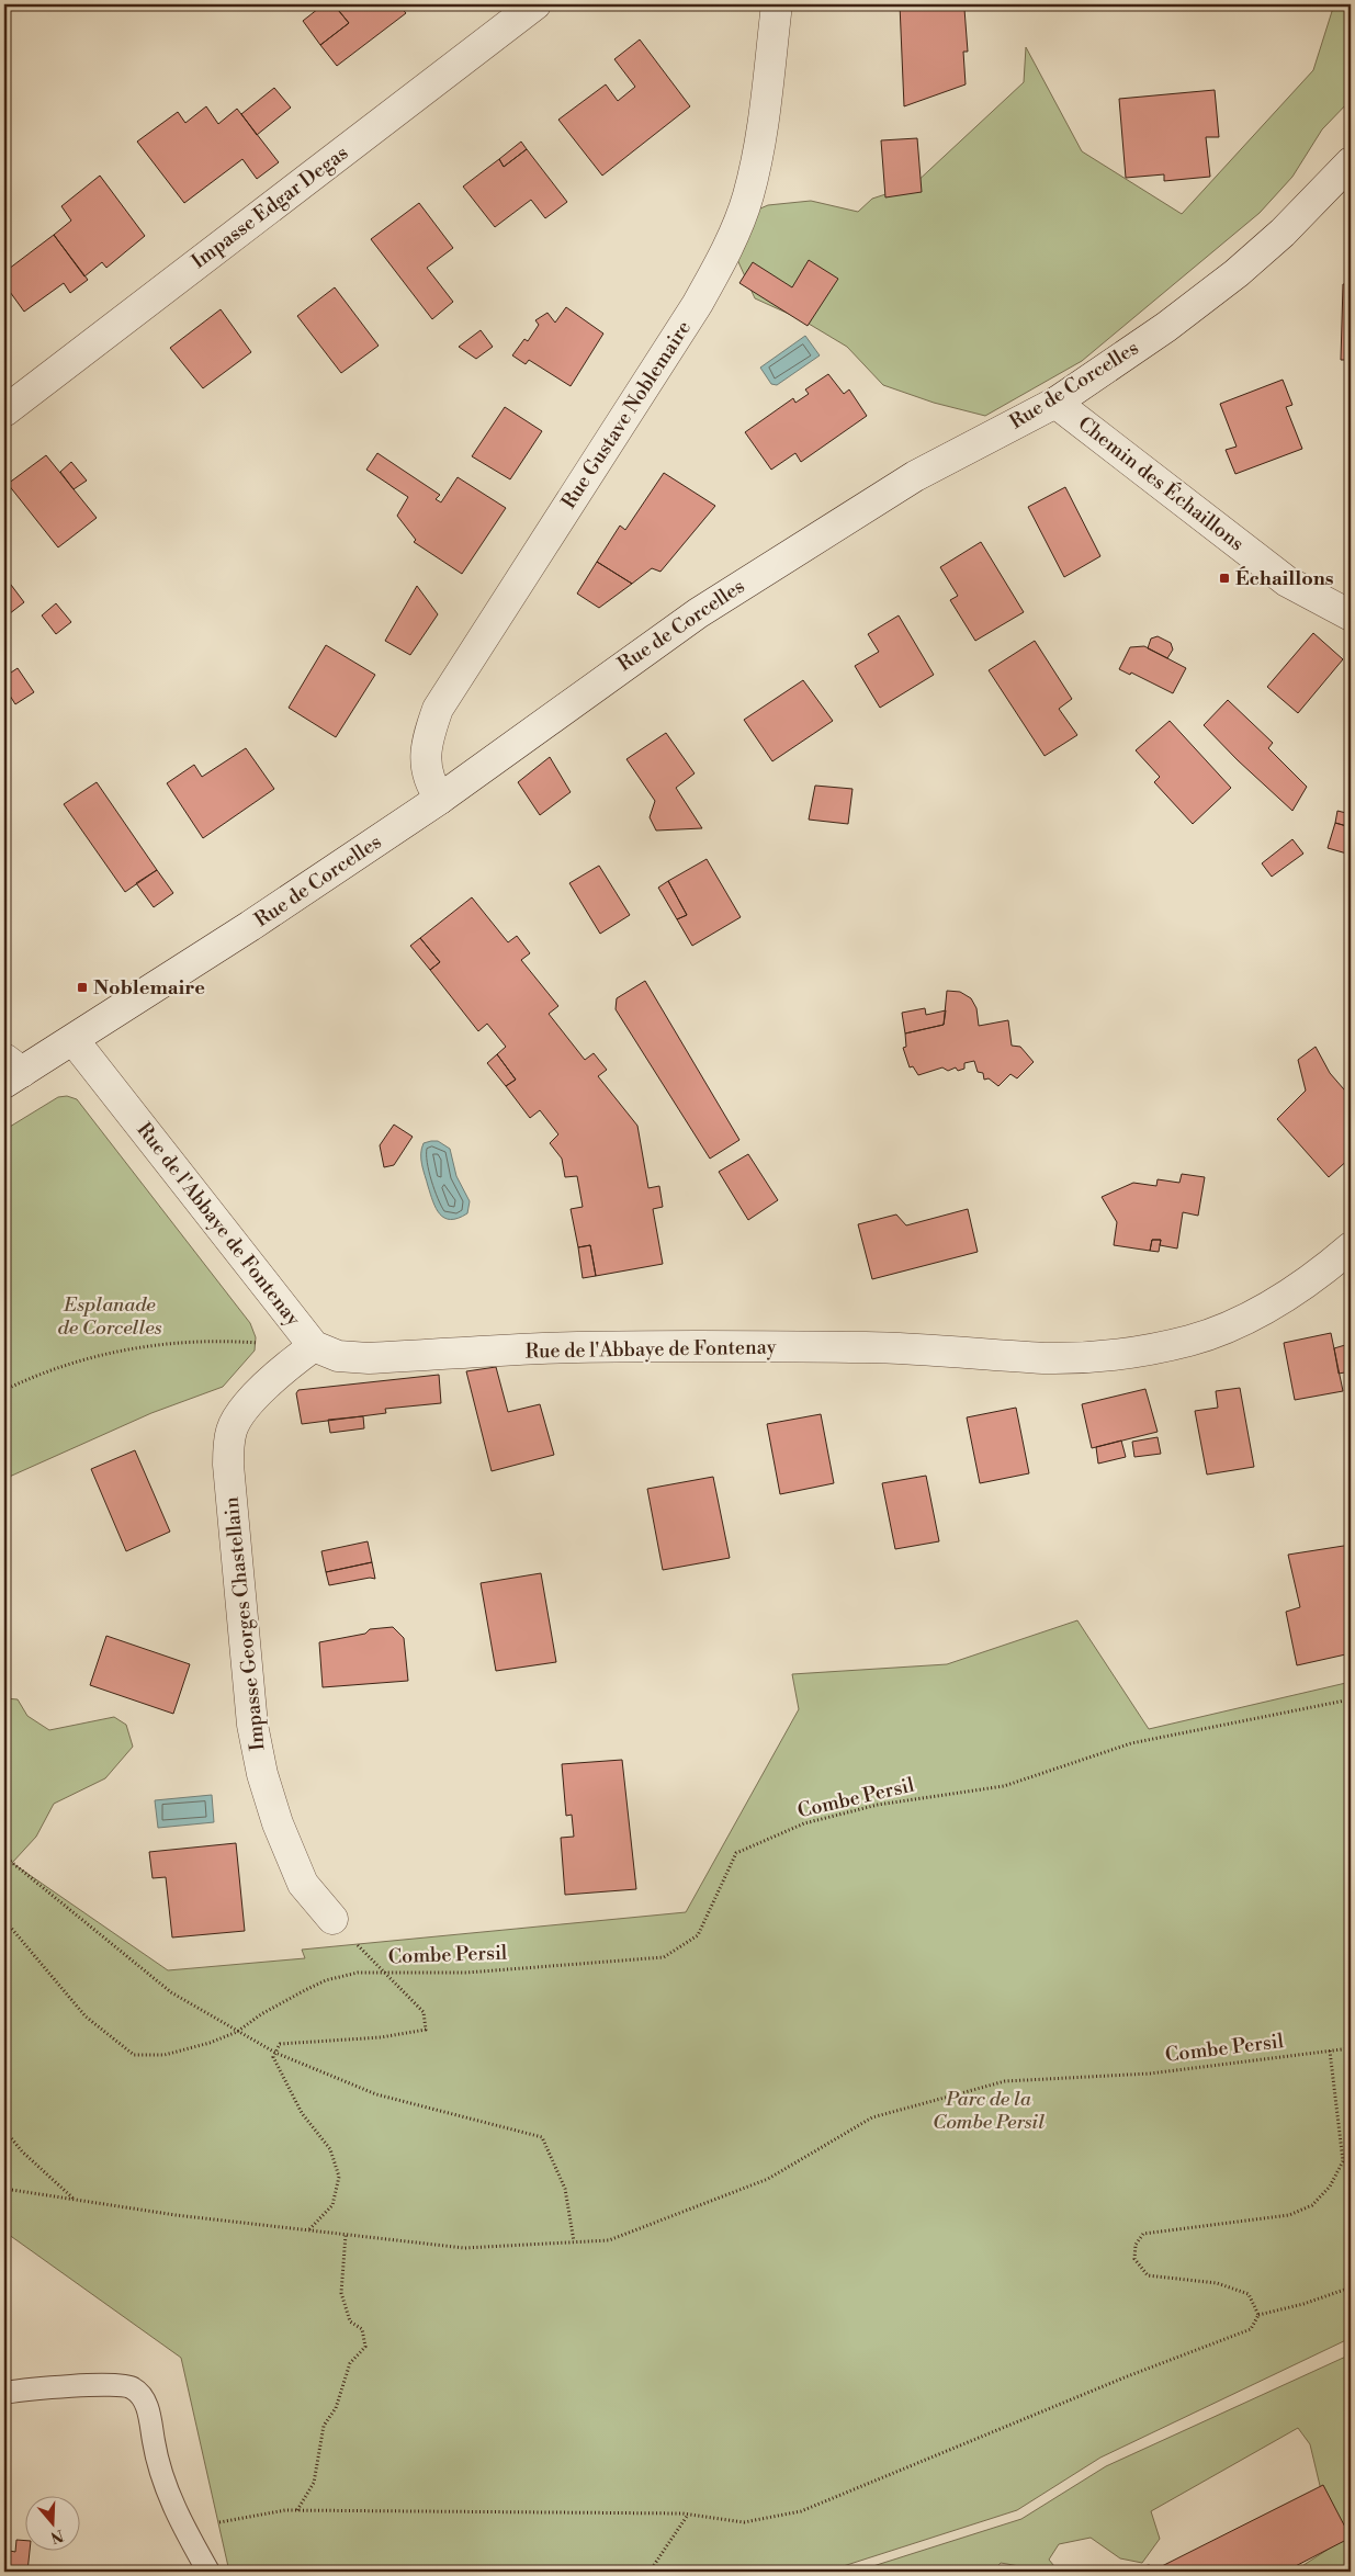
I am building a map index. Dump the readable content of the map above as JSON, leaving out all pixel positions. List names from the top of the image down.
{
  "streets": {
    "street": [
      "Impasse Edgar Degas",
      "Rue de Corcelles",
      "Rue Gustave Noblemaire",
      "Chemin des Échaillons",
      "Rue de l'Abbaye de Fontenay",
      "Impasse Georges Chastellain"
    ],
    "path": ["Combe Persil"]
  },
  "crossings": [
    ["Rue de Corcelles", "Rue Gustave Noblemaire"],
    ["Rue de Corcelles", "Chemin des Échaillons"],
    ["Rue de Corcelles", "Rue de l'Abbaye de Fontenay"],
    ["Rue de l'Abbaye de Fontenay", "Impasse Georges Chastellain"]
  ],
  "parks": ["Esplanade de Corcelles", "Parc de la Combe Persil"],
  "places": {
    "transit": ["Échaillons", "Noblemaire"]
  },
  "north": "bottom"
}
